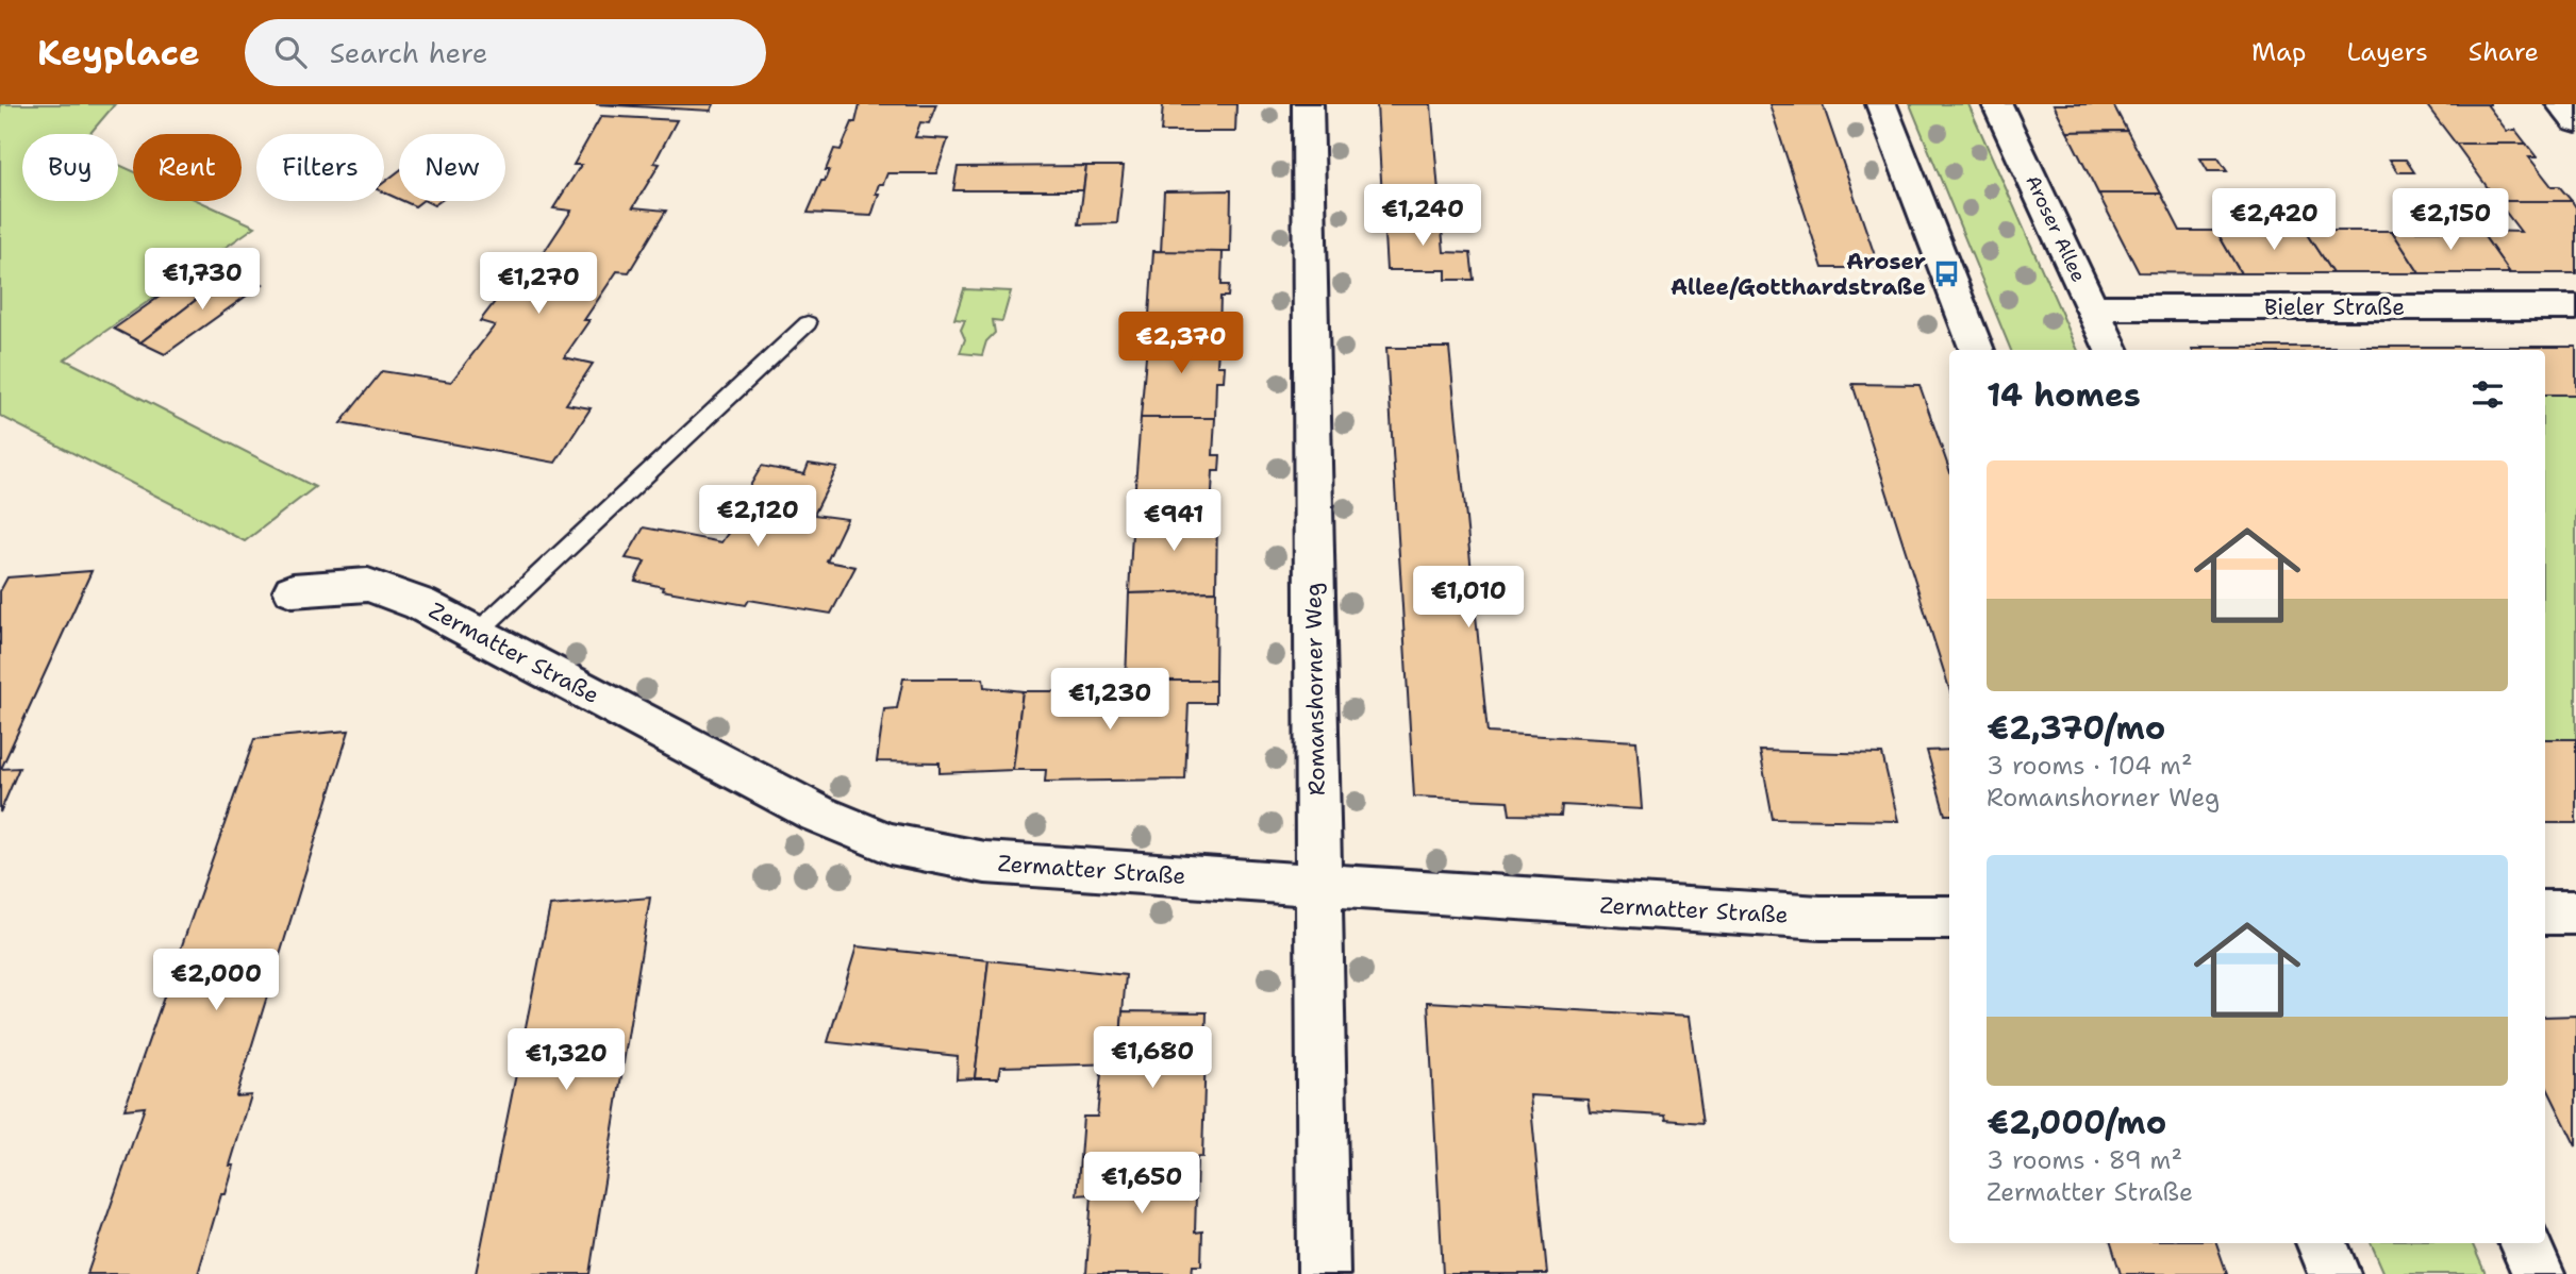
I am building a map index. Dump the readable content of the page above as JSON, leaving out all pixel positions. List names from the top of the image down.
{
  "streets": {
    "street": [
      "Aroser Allee",
      "Bieler Straße",
      "Zermatter Straße",
      "Romanshorner Weg"
    ]
  },
  "crossings": [
    ["Aroser Allee", "Bieler Straße"],
    ["Zermatter Straße", "Romanshorner Weg"]
  ],
  "places": {
    "bus stop": ["Aroser Allee/Gotthardstraße"]
  },
  "page": {
    "header": "Keyplace",
    "search": "Search here",
    "nav": ["Map", "Layers", "Share"],
    "chip": [
      "Buy",
      "Rent",
      "Filters",
      "New"
    ],
    "price": [
      "€1,240",
      "€2,420",
      "€2,150",
      "€1,730",
      "€1,270",
      "€2,370",
      "€2,120",
      "€941",
      "€1,010",
      "€1,230",
      "€2,000",
      "€1,680",
      "€1,320",
      "€1,650"
    ],
    "heading": "14 homes",
    "list": [
      {
        "name": "€2,370/mo",
        "note": "3 rooms · 104 m² · Romanshorner Weg"
      },
      {
        "name": "€2,000/mo",
        "note": "3 rooms · 89 m² · Zermatter Straße"
      }
    ]
  }
}
